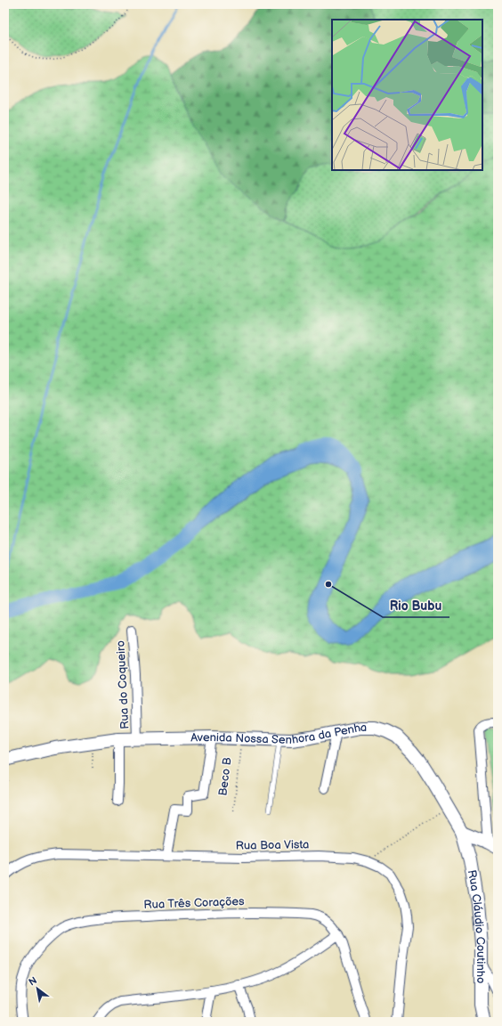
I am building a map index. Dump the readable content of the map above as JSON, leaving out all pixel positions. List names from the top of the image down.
{
  "streets": {
    "street": [
      "Rua do Coqueiro",
      "Avenida Nossa Senhora da Penha",
      "Beco B",
      "Rua Boa Vista",
      "Rua Três Corações",
      "Rua Cláudio Coutinho"
    ]
  },
  "crossings": [
    ["Rua do Coqueiro", "Avenida Nossa Senhora da Penha"],
    ["Avenida Nossa Senhora da Penha", "Beco B"],
    ["Avenida Nossa Senhora da Penha", "Rua Cláudio Coutinho"],
    ["Beco B", "Rua Boa Vista"]
  ],
  "places": ["Rio Bubu"],
  "north": "top left"
}
